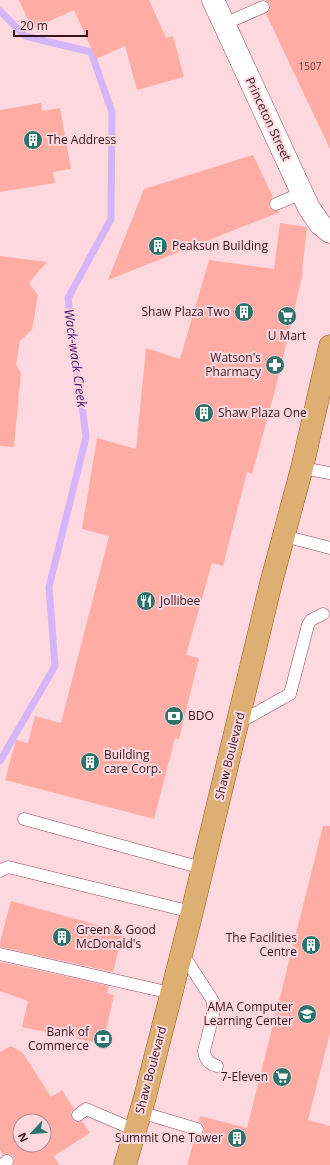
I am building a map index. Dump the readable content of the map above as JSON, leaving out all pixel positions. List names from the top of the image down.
{
  "streets": {
    "main road": ["Shaw Boulevard"],
    "street": ["Princeton Street"]
  },
  "water": ["Wack-wack Creek"],
  "places": {
    "building": [
      "The Address",
      "Peaksun Building",
      "Shaw Plaza Two",
      "Shaw Plaza One",
      "Building care Corp.",
      "Green & Good McDonald's",
      "The Facilities Centre",
      "Summit One Tower"
    ],
    "supermarket": ["U Mart", "7-Eleven"],
    "pharmacy": ["Watson's Pharmacy"],
    "restaurant": ["Jollibee"],
    "bank": ["BDO", "Bank of Commerce"],
    "school or university": ["AMA Computer Learning Center"]
  },
  "house_numbers": ["1507"],
  "scale_bar": "20 m",
  "north": "bottom left"
}
